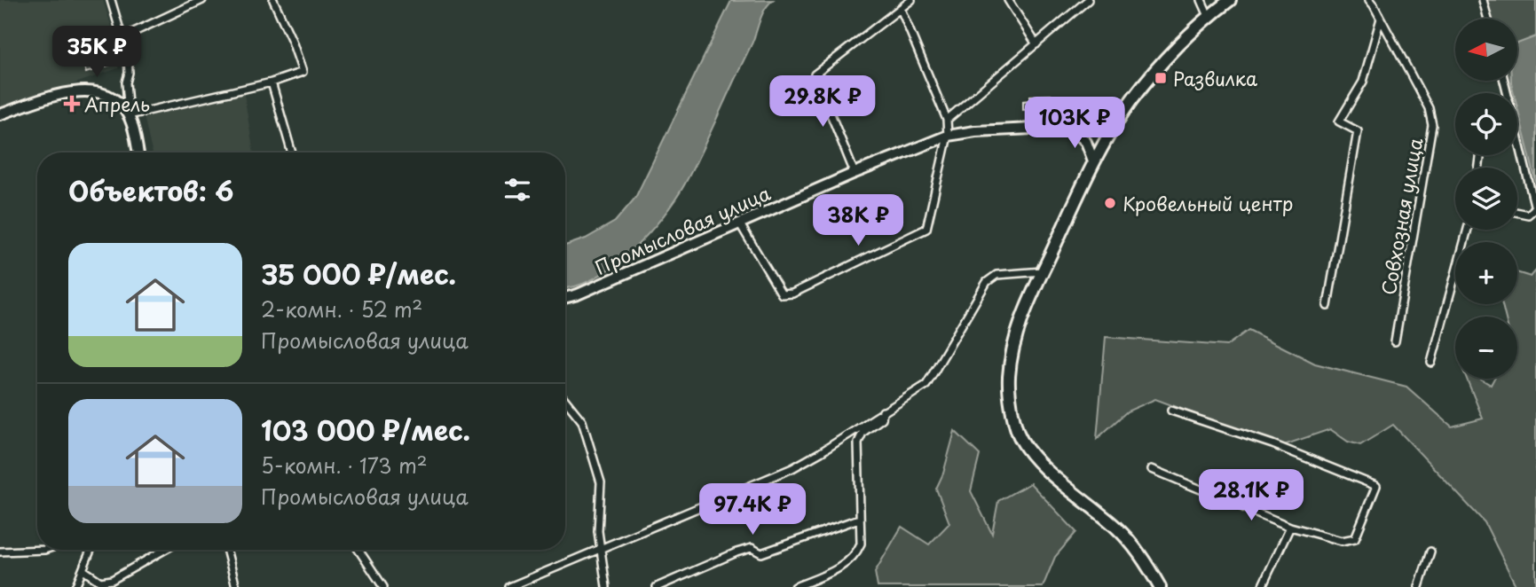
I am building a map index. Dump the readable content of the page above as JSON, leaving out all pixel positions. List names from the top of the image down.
{
  "streets": {
    "main road": ["Промысловая улица"],
    "street": ["Совхозная улица"]
  },
  "places": {
    "transit": ["Развилка"],
    "health": ["Апрель"],
    "other": ["Кровельный центр"]
  },
  "north": "left",
  "page": {
    "map_buttons": ["+", "−"],
    "price": [
      "35K ₽",
      "29.8K ₽",
      "103K ₽",
      "38K ₽",
      "28.1K ₽",
      "97.4K ₽"
    ],
    "heading": "Объектов: 6",
    "list": [
      {
        "name": "35 000 ₽/мес.",
        "note": "2-комн. · 52 m² · Промысловая улица"
      },
      {
        "name": "103 000 ₽/мес.",
        "note": "5-комн. · 173 m² · Промысловая улица"
      }
    ]
  }
}
